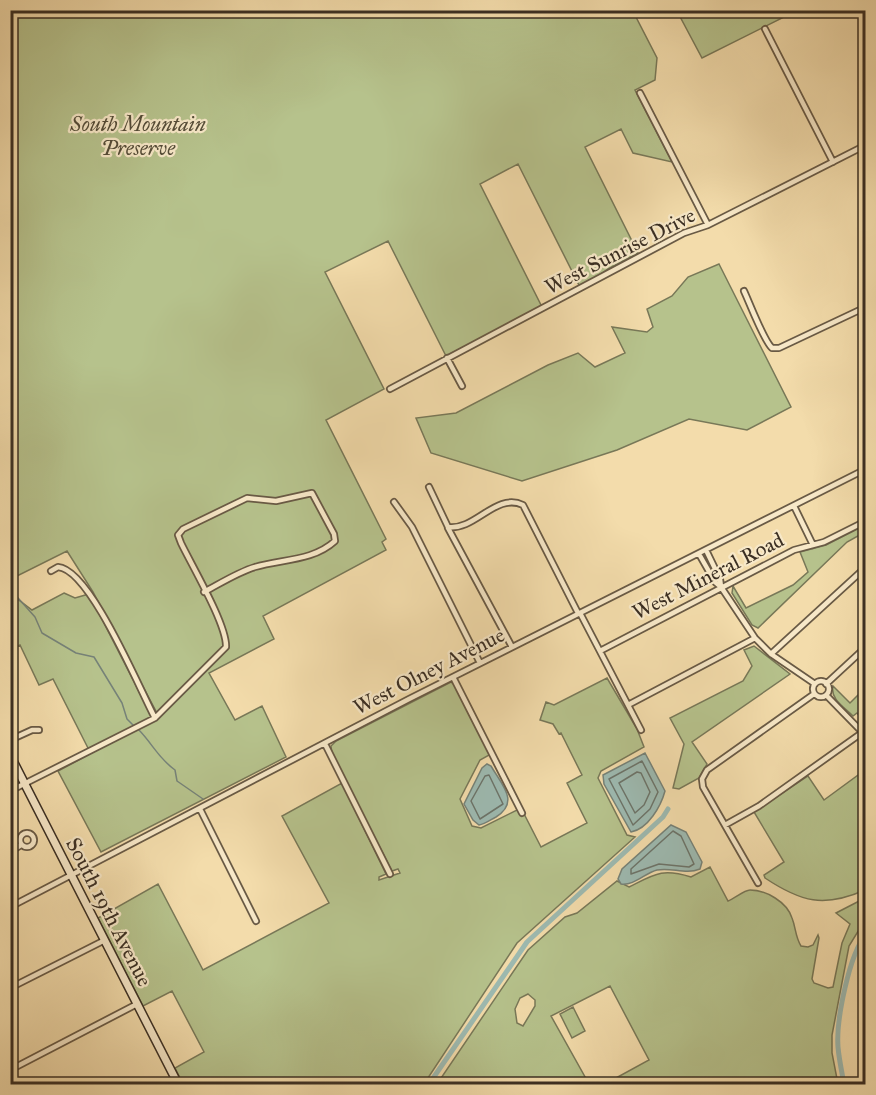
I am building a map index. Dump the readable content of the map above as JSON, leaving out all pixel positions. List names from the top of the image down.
{
  "streets": {
    "street": [
      "West Sunrise Drive",
      "West Mineral Road",
      "West Olney Avenue",
      "South 19th Avenue"
    ]
  },
  "crossings": [
    ["West Olney Avenue", "South 19th Avenue"]
  ],
  "parks": ["South Mountain Preserve"]
}
